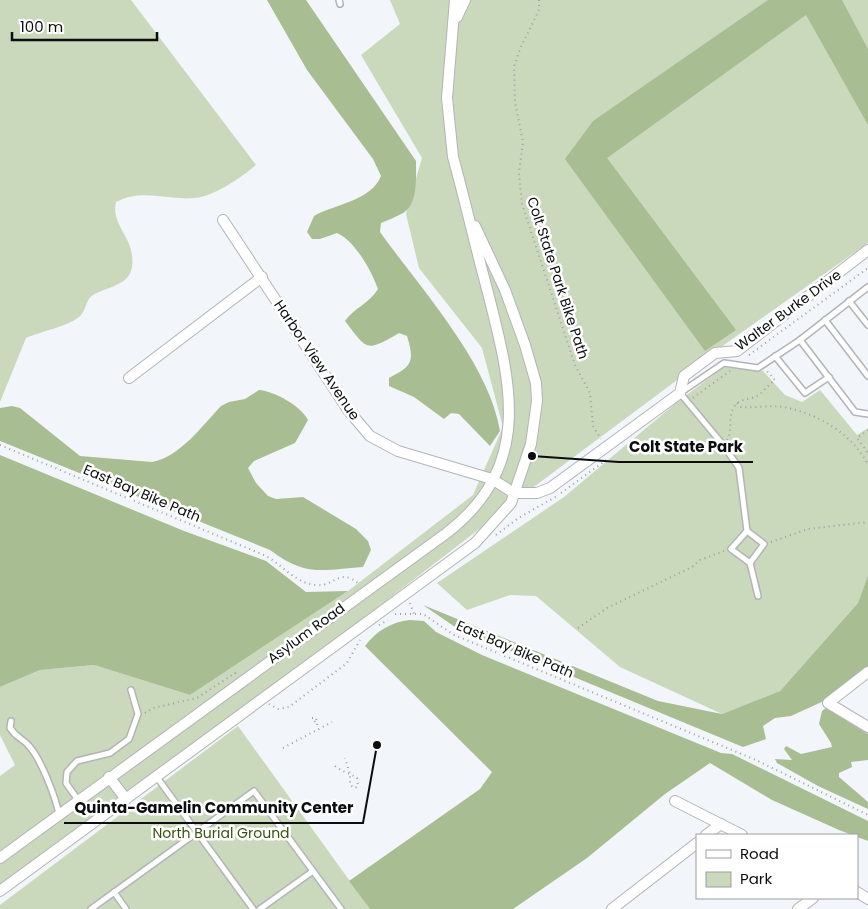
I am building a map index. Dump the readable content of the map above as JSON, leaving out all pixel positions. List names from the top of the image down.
{
  "streets": {
    "street": ["Walter Burke Drive", "Harbor View Avenue", "Asylum Road"],
    "path": ["Colt State Park Bike Path", "East Bay Bike Path"]
  },
  "crossings": [
    ["Colt State Park Bike Path", "Walter Burke Drive"],
    ["Walter Burke Drive", "Harbor View Avenue"],
    ["Walter Burke Drive", "Asylum Road"],
    ["Harbor View Avenue", "Asylum Road"],
    ["East Bay Bike Path", "Asylum Road"]
  ],
  "parks": ["North Burial Ground"],
  "places": ["Colt State Park", "Quinta-Gamelin Community Center"],
  "legend": ["Road", "Park"],
  "scale_bar": "100 m"
}
